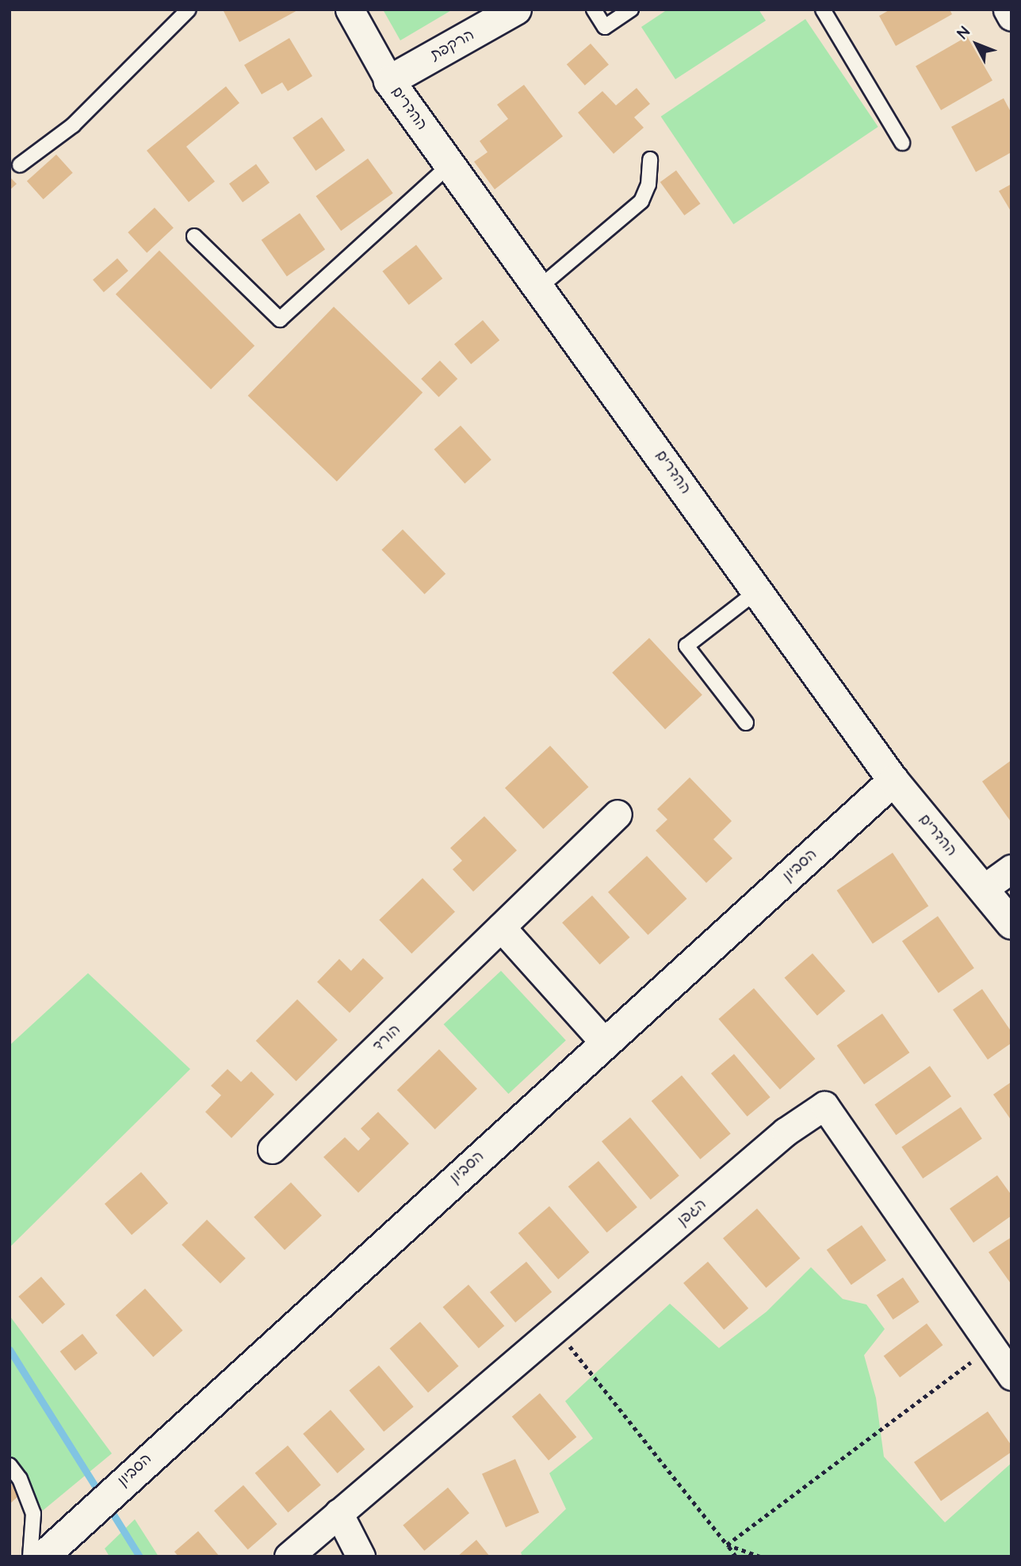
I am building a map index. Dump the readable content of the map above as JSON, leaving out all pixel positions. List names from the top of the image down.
{
  "streets": {
    "main road": ["הרקפת", "ההדרים", "הסביון"],
    "street": ["הורד", "הגפן"]
  },
  "crossings": [
    ["הרקפת", "ההדרים"],
    ["ההדרים", "הסביון"]
  ],
  "north": "top left"
}
